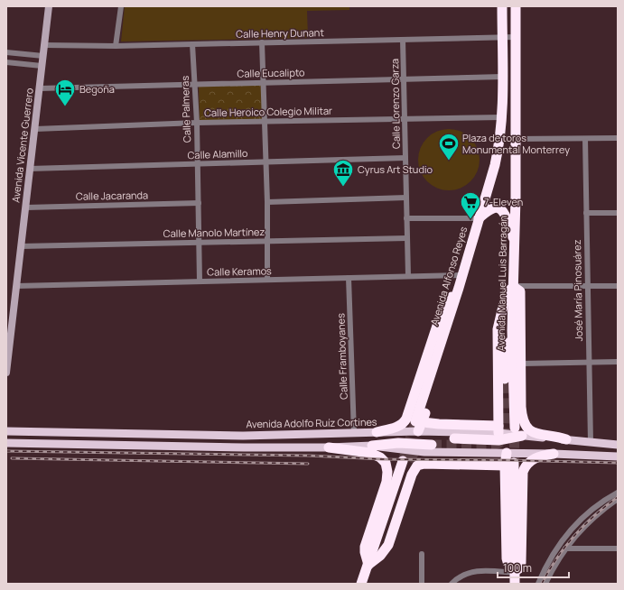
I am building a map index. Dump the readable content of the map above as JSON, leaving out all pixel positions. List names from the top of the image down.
{
  "streets": {
    "highway": ["Avenida Alfonso Reyes", "Avenida Manuel Luis Barragán"],
    "main road": ["Avenida Vicente Guerrero", "Avenida Adolfo Ruíz Cortines"],
    "street": [
      "Calle Henry Dunant",
      "Calle Eucalipto",
      "Calle Lorenzo Garza",
      "Calle Palmeras",
      "Calle Heroico Colegio Militar",
      "Calle Alamillo",
      "Calle Jacaranda",
      "Calle Manolo Martínez",
      "Calle Keramos",
      "José María Pinosuárez",
      "Calle Framboyanes"
    ]
  },
  "crossings": [
    ["Calle Henry Dunant", "Calle Lorenzo Garza"],
    ["Calle Henry Dunant", "Calle Palmeras"],
    ["Calle Henry Dunant", "Avenida Vicente Guerrero"],
    ["Calle Henry Dunant", "Avenida Alfonso Reyes"],
    ["Calle Henry Dunant", "Avenida Manuel Luis Barragán"],
    ["Calle Eucalipto", "Calle Lorenzo Garza"],
    ["Calle Eucalipto", "Calle Palmeras"],
    ["Calle Eucalipto", "Avenida Vicente Guerrero"],
    ["Calle Eucalipto", "Avenida Alfonso Reyes"],
    ["Calle Lorenzo Garza", "Calle Heroico Colegio Militar"],
    ["Calle Lorenzo Garza", "Calle Alamillo"],
    ["Calle Lorenzo Garza", "Calle Manolo Martínez"],
    ["Calle Lorenzo Garza", "Calle Keramos"],
    ["Calle Palmeras", "Calle Heroico Colegio Militar"],
    ["Calle Palmeras", "Calle Alamillo"],
    ["Calle Palmeras", "Calle Jacaranda"],
    ["Calle Palmeras", "Calle Manolo Martínez"],
    ["Calle Palmeras", "Calle Keramos"],
    ["Calle Heroico Colegio Militar", "Avenida Vicente Guerrero"],
    ["Calle Heroico Colegio Militar", "Avenida Alfonso Reyes"],
    ["Avenida Vicente Guerrero", "Calle Alamillo"],
    ["Avenida Vicente Guerrero", "Calle Jacaranda"],
    ["Avenida Vicente Guerrero", "Calle Manolo Martínez"],
    ["Avenida Vicente Guerrero", "Calle Keramos"],
    ["Calle Keramos", "Avenida Alfonso Reyes"],
    ["Calle Keramos", "Calle Framboyanes"],
    ["José María Pinosuárez", "Avenida Adolfo Ruíz Cortines"],
    ["Calle Framboyanes", "Avenida Adolfo Ruíz Cortines"]
  ],
  "places": {
    "hotel": ["Begoña"],
    "sports": ["Plaza de toros Monumental Monterrey"],
    "museum": ["Cyrus Art Studio"],
    "supermarket": ["7-Eleven"]
  },
  "scale_bar": "100 m"
}
